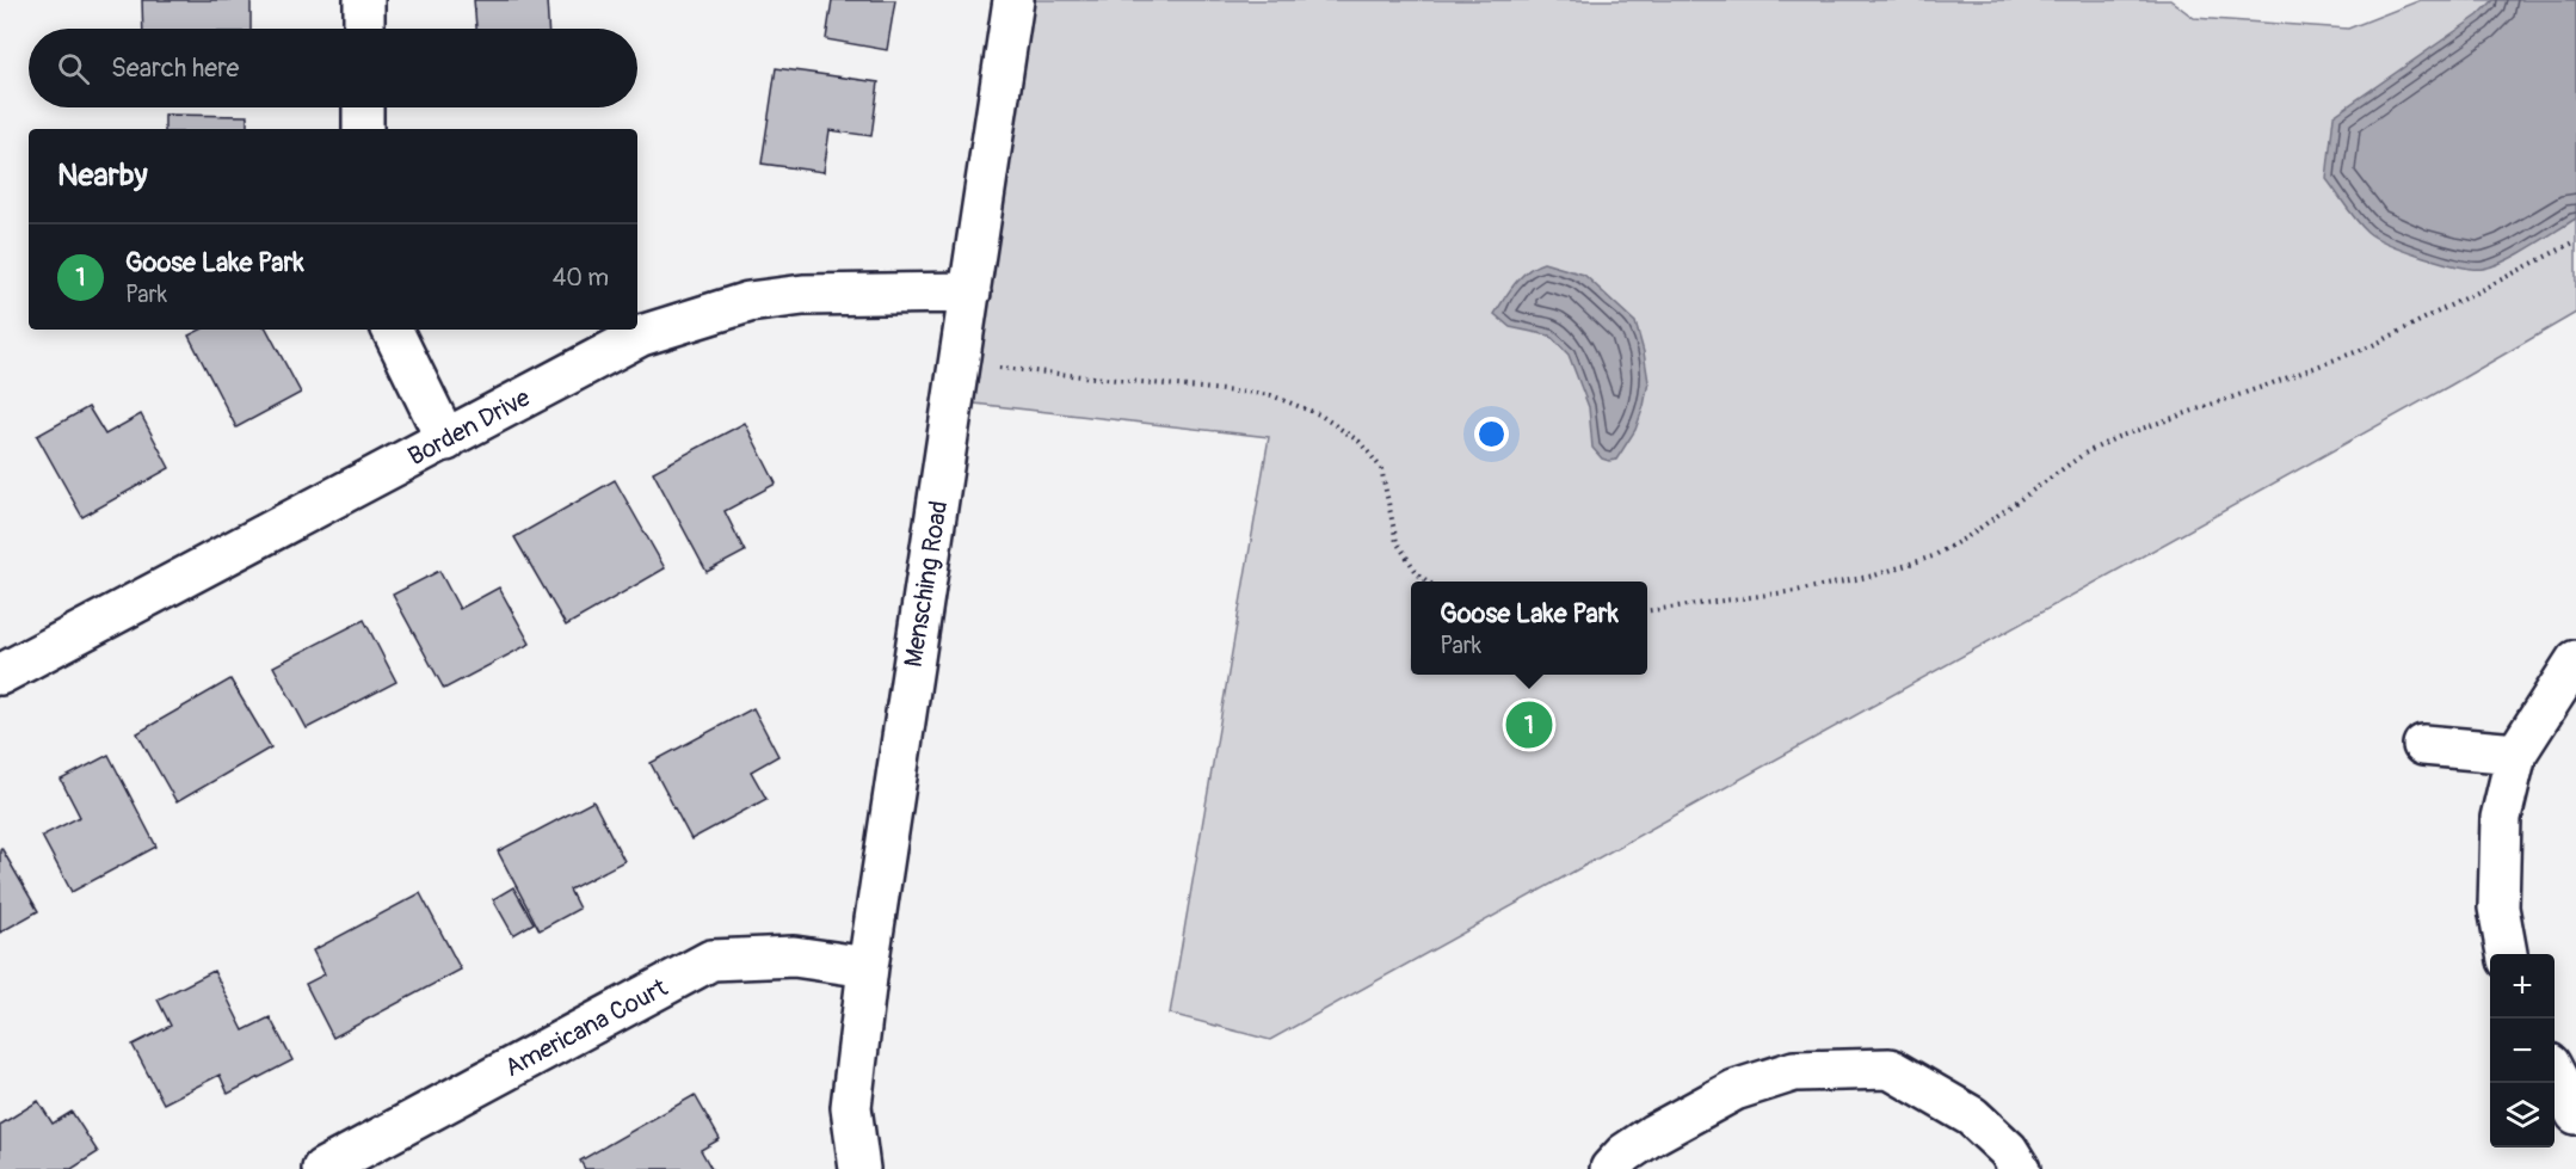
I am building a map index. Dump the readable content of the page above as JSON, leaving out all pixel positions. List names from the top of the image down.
{
  "streets": {
    "street": ["Borden Drive", "Mensching Road", "Americana Court"]
  },
  "crossings": [
    ["Borden Drive", "Mensching Road"],
    ["Mensching Road", "Americana Court"]
  ],
  "page": {
    "search": "Search here",
    "heading": "Nearby",
    "list": [
      {
        "mark": "1",
        "name": "Goose Lake Park",
        "note": "Park",
        "value": "40 m"
      }
    ],
    "popup": ["Goose Lake Park", "Park"],
    "pins": "1",
    "map_buttons": ["+", "−"]
  }
}
